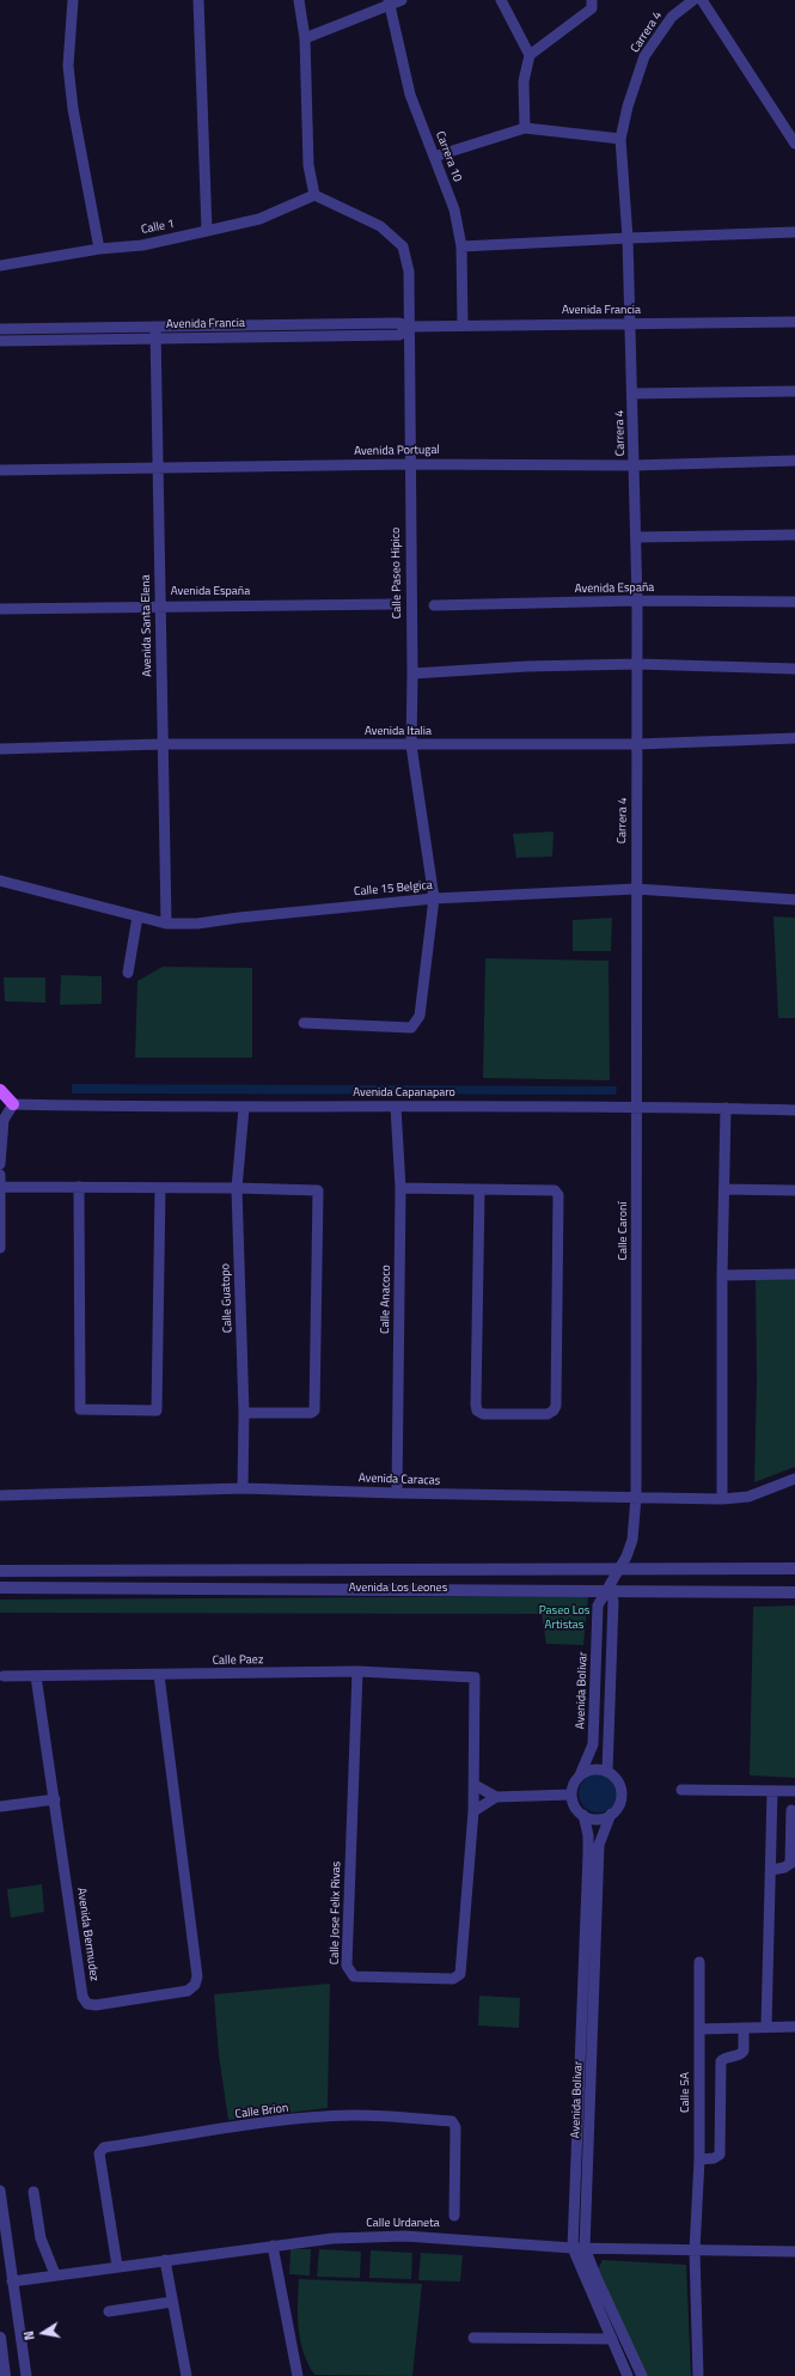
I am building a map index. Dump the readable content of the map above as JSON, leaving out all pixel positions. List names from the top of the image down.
{
  "streets": {
    "street": [
      "Carrera 4",
      "Carrera 10",
      "Calle 1",
      "Avenida Francia",
      "Avenida Portugal",
      "Calle Paseo Hipico",
      "Avenida España",
      "Avenida Santa Elena",
      "Avenida Italia",
      "Calle 15 Belgica",
      "Avenida Capanaparo",
      "Calle Caroní",
      "Calle Guatopo",
      "Calle Anacoco",
      "Avenida Caracas",
      "Avenida Los Leones",
      "Calle Paez",
      "Avenida Bolivar",
      "Calle Jose Felix Rivas",
      "Avenida Bermudez",
      "Calle 5A",
      "Calle Brion",
      "Calle Urdaneta"
    ]
  },
  "crossings": [
    ["Carrera 4", "Avenida Francia"],
    ["Carrera 4", "Avenida Portugal"],
    ["Carrera 4", "Avenida España"],
    ["Carrera 4", "Avenida Italia"],
    ["Carrera 4", "Calle 15 Belgica"],
    ["Carrera 4", "Calle Caroní"],
    ["Carrera 10", "Avenida Francia"],
    ["Calle 1", "Calle Paseo Hipico"],
    ["Avenida Francia", "Calle Paseo Hipico"],
    ["Avenida Francia", "Avenida Santa Elena"],
    ["Avenida Portugal", "Calle Paseo Hipico"],
    ["Avenida Portugal", "Avenida Santa Elena"],
    ["Calle Paseo Hipico", "Avenida Italia"],
    ["Calle Paseo Hipico", "Calle 15 Belgica"],
    ["Avenida España", "Avenida Santa Elena"],
    ["Avenida Santa Elena", "Avenida Italia"],
    ["Avenida Santa Elena", "Calle 15 Belgica"],
    ["Calle 15 Belgica", "Calle Caroní"],
    ["Avenida Capanaparo", "Calle Caroní"],
    ["Avenida Capanaparo", "Calle Guatopo"],
    ["Avenida Capanaparo", "Calle Anacoco"],
    ["Calle Caroní", "Avenida Caracas"],
    ["Calle Caroní", "Avenida Los Leones"],
    ["Calle Caroní", "Avenida Bolivar"],
    ["Calle Guatopo", "Avenida Caracas"],
    ["Calle Anacoco", "Avenida Caracas"],
    ["Avenida Los Leones", "Avenida Bolivar"],
    ["Calle Paez", "Calle Jose Felix Rivas"],
    ["Calle Paez", "Avenida Bermudez"],
    ["Avenida Bolivar", "Calle Urdaneta"],
    ["Calle 5A", "Calle Urdaneta"],
    ["Calle Brion", "Calle Urdaneta"]
  ],
  "parks": ["Paseo Los Artistas"],
  "north": "left"
}
